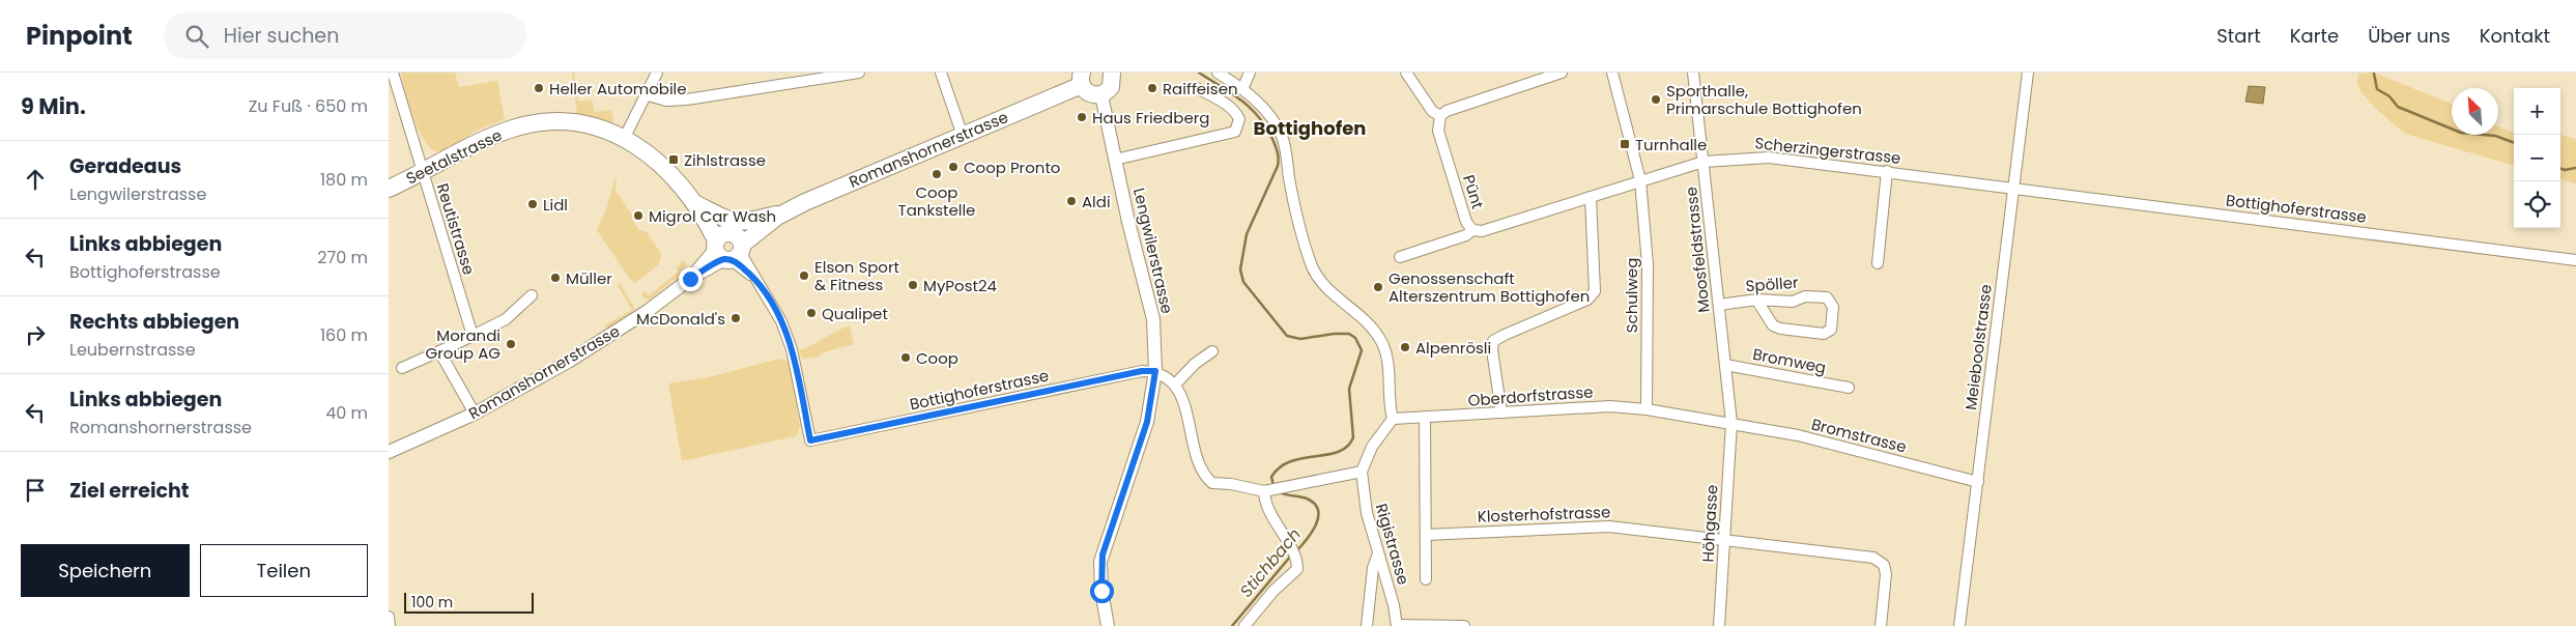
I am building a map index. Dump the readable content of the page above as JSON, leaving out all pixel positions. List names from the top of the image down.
{
  "streets": {
    "main road": ["Romanshornerstrasse", "Seetalstrasse"],
    "street": [
      "Scherzingerstrasse",
      "Pünt",
      "Bottighoferstrasse",
      "Reutistrasse",
      "Moosfeldstrasse",
      "Lengwilerstrasse",
      "Spöller",
      "Schulweg",
      "Meieboolstrasse",
      "Bromweg",
      "Oberdorfstrasse",
      "Bromstrasse",
      "Klosterhofstrasse",
      "Höhgasse",
      "Rigistrasse"
    ]
  },
  "crossings": [
    ["Romanshornerstrasse", "Seetalstrasse"],
    ["Romanshornerstrasse", "Bottighoferstrasse"],
    ["Scherzingerstrasse", "Pünt"],
    ["Scherzingerstrasse", "Bottighoferstrasse"],
    ["Scherzingerstrasse", "Moosfeldstrasse"],
    ["Scherzingerstrasse", "Schulweg"],
    ["Scherzingerstrasse", "Meieboolstrasse"],
    ["Seetalstrasse", "Bottighoferstrasse"],
    ["Seetalstrasse", "Reutistrasse"],
    ["Pünt", "Schulweg"],
    ["Bottighoferstrasse", "Lengwilerstrasse"],
    ["Bottighoferstrasse", "Meieboolstrasse"],
    ["Moosfeldstrasse", "Spöller"],
    ["Moosfeldstrasse", "Bromweg"],
    ["Moosfeldstrasse", "Oberdorfstrasse"],
    ["Moosfeldstrasse", "Bromstrasse"],
    ["Moosfeldstrasse", "Höhgasse"],
    ["Schulweg", "Oberdorfstrasse"],
    ["Meieboolstrasse", "Bromstrasse"],
    ["Oberdorfstrasse", "Bromstrasse"],
    ["Oberdorfstrasse", "Höhgasse"],
    ["Bromstrasse", "Höhgasse"],
    ["Klosterhofstrasse", "Höhgasse"]
  ],
  "districts": ["Bottighofen"],
  "water": ["Stichbach"],
  "places": {
    "other": [
      "Heller Automobile",
      "Raiffeisen",
      "Sporthalle, Primarschule Bottighofen",
      "Haus Friedberg",
      "Coop Pronto",
      "Coop Tankstelle",
      "Aldi",
      "Lidl",
      "Migrol Car Wash",
      "Elson Sport & Fitness",
      "Müller",
      "MyPost24",
      "Genossenschaft Alterszentrum Bottighofen",
      "Qualipet",
      "McDonald's",
      "Morandi Group AG",
      "Alpenrösli",
      "Coop"
    ],
    "transit": ["Turnhalle", "Zihlstrasse"]
  },
  "scale_bar": "100 m",
  "north": "top left",
  "page": {
    "header": "Pinpoint",
    "search": "Hier suchen",
    "nav": [
      "Start",
      "Karte",
      "Über uns",
      "Kontakt"
    ],
    "heading": ["9 Min.", "Zu Fuß · 650 m"],
    "map_buttons": ["+", "−"],
    "list": [
      ["Geradeaus", "Lengwilerstrasse", "180 m"],
      ["Links abbiegen", "Bottighoferstrasse", "270 m"],
      ["Rechts abbiegen", "Leubernstrasse", "160 m"],
      ["Links abbiegen", "Romanshornerstrasse", "40 m"],
      "Ziel erreicht"
    ],
    "buttons": ["Speichern", "Teilen"],
    "scale": "100 m"
  }
}
